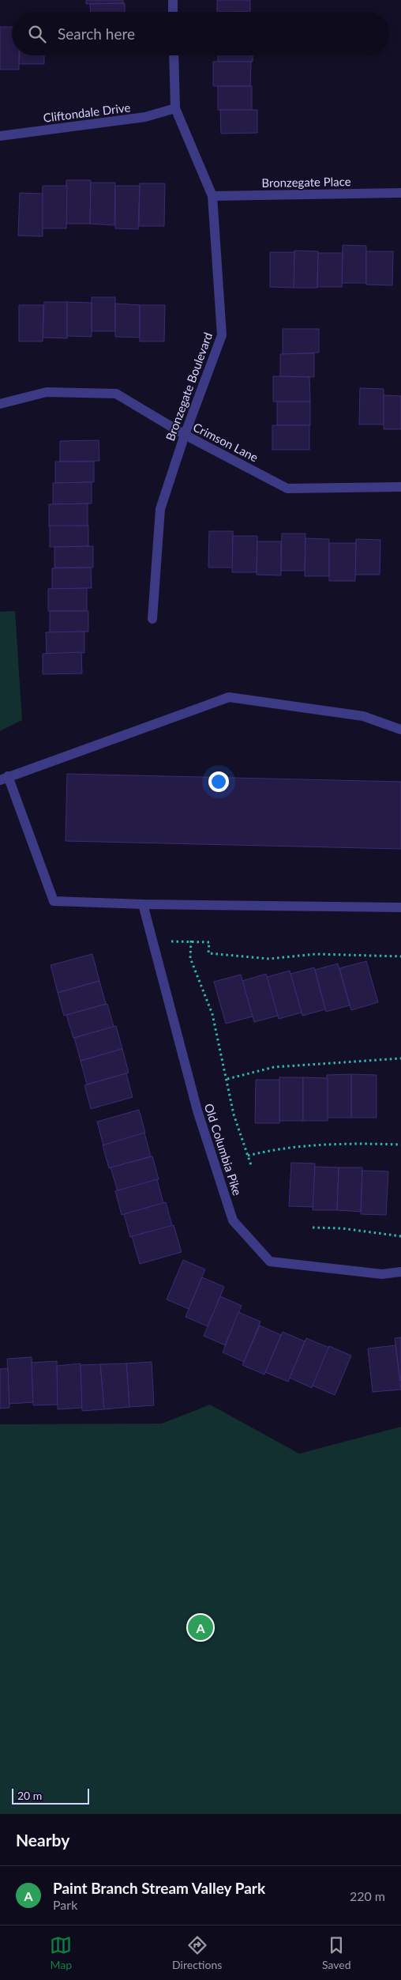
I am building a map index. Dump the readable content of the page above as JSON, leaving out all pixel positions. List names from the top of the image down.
{
  "streets": {
    "street": [
      "Cliftondale Drive",
      "Bronzegate Place",
      "Bronzegate Boulevard",
      "Crimson Lane",
      "Old Columbia Pike"
    ]
  },
  "crossings": [
    ["Cliftondale Drive", "Bronzegate Boulevard"],
    ["Bronzegate Place", "Bronzegate Boulevard"],
    ["Bronzegate Boulevard", "Crimson Lane"]
  ],
  "scale_bar": "20 m",
  "page": {
    "search": "Search here",
    "pins": "A",
    "scale": "20 m",
    "heading": "Nearby",
    "list": [
      {
        "mark": "A",
        "name": "Paint Branch Stream Valley Park",
        "note": "Park",
        "value": "220 m"
      }
    ],
    "nav": ["Map", "Directions", "Saved"]
  }
}
